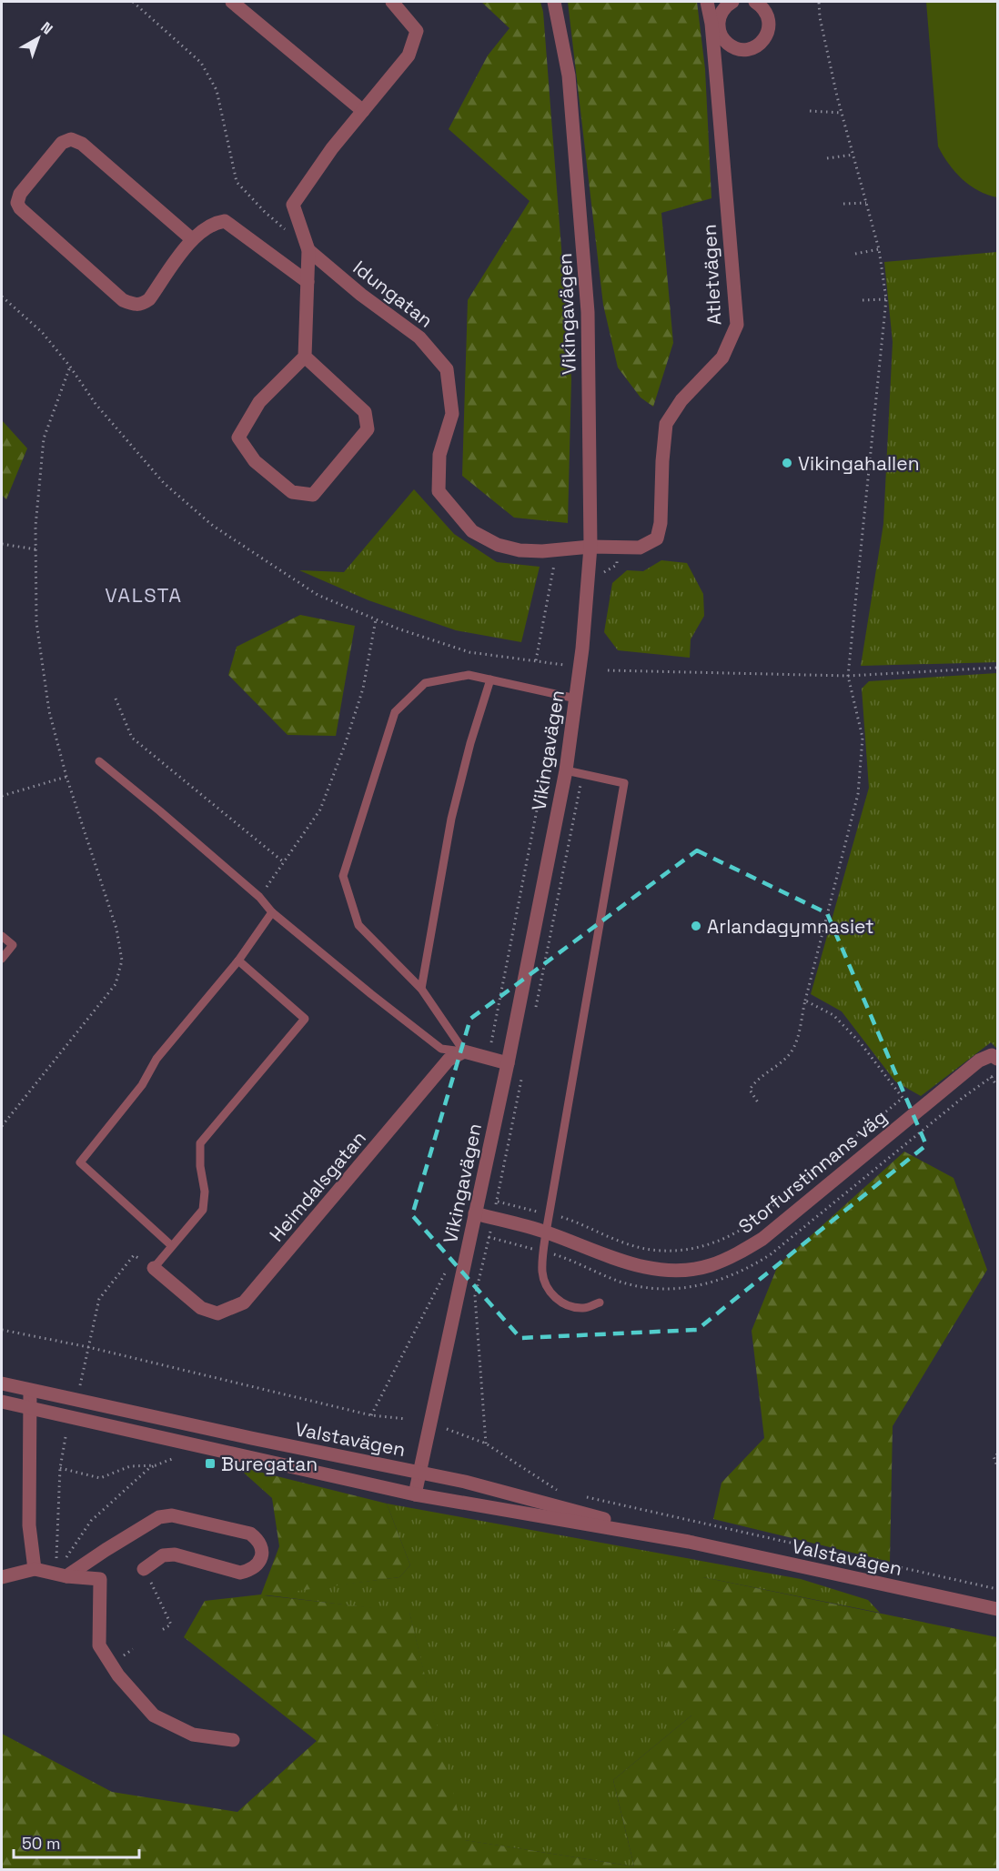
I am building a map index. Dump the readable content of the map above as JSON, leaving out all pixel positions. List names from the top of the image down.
{
  "streets": {
    "street": [
      "Atletvägen",
      "Idungatan",
      "Vikingavägen",
      "Storfurstinnans väg",
      "Heimdalsgatan",
      "Valstavägen"
    ]
  },
  "crossings": [
    ["Atletvägen", "Idungatan"],
    ["Atletvägen", "Vikingavägen"],
    ["Idungatan", "Vikingavägen"],
    ["Vikingavägen", "Storfurstinnans väg"],
    ["Vikingavägen", "Valstavägen"]
  ],
  "districts": ["VALSTA"],
  "places": {
    "other": ["Vikingahallen", "Arlandagymnasiet"],
    "transit": ["Buregatan"]
  },
  "scale_bar": "50 m",
  "north": "top right"
}
